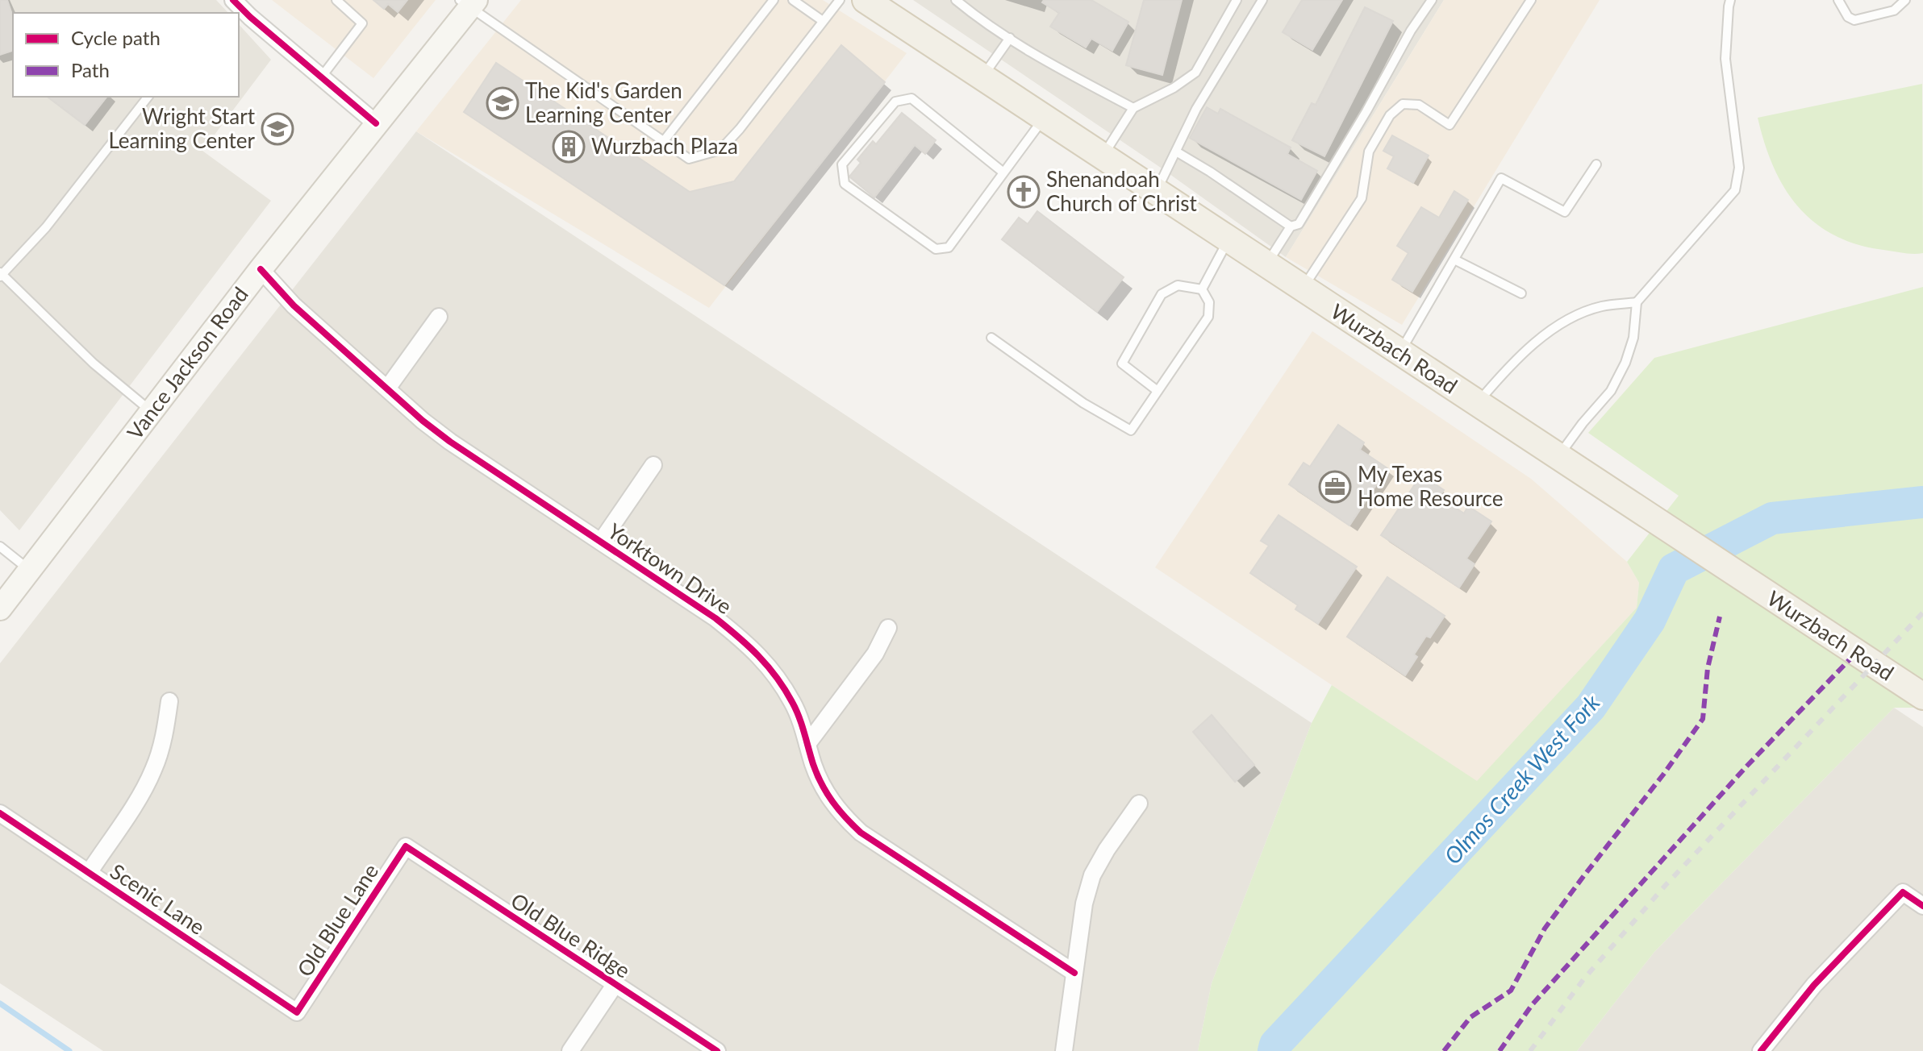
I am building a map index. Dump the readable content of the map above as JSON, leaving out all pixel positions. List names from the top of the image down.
{
  "streets": {
    "main road": ["Wurzbach Road", "Vance Jackson Road"],
    "street": [
      "Yorktown Drive",
      "Scenic Lane",
      "Old Blue Lane",
      "Old Blue Ridge"
    ]
  },
  "crossings": [
    ["Vance Jackson Road", "Yorktown Drive"],
    ["Scenic Lane", "Old Blue Lane"],
    ["Old Blue Lane", "Old Blue Ridge"]
  ],
  "water": ["Olmos Creek West Fork"],
  "places": {
    "school or university": ["The Kid's Garden Learning Center", "Wright Start Learning Center"],
    "building": ["Wurzbach Plaza"],
    "church": ["Shenandoah Church of Christ"],
    "office": ["My Texas Home Resource"]
  },
  "legend": ["Cycle path", "Path"]
}
